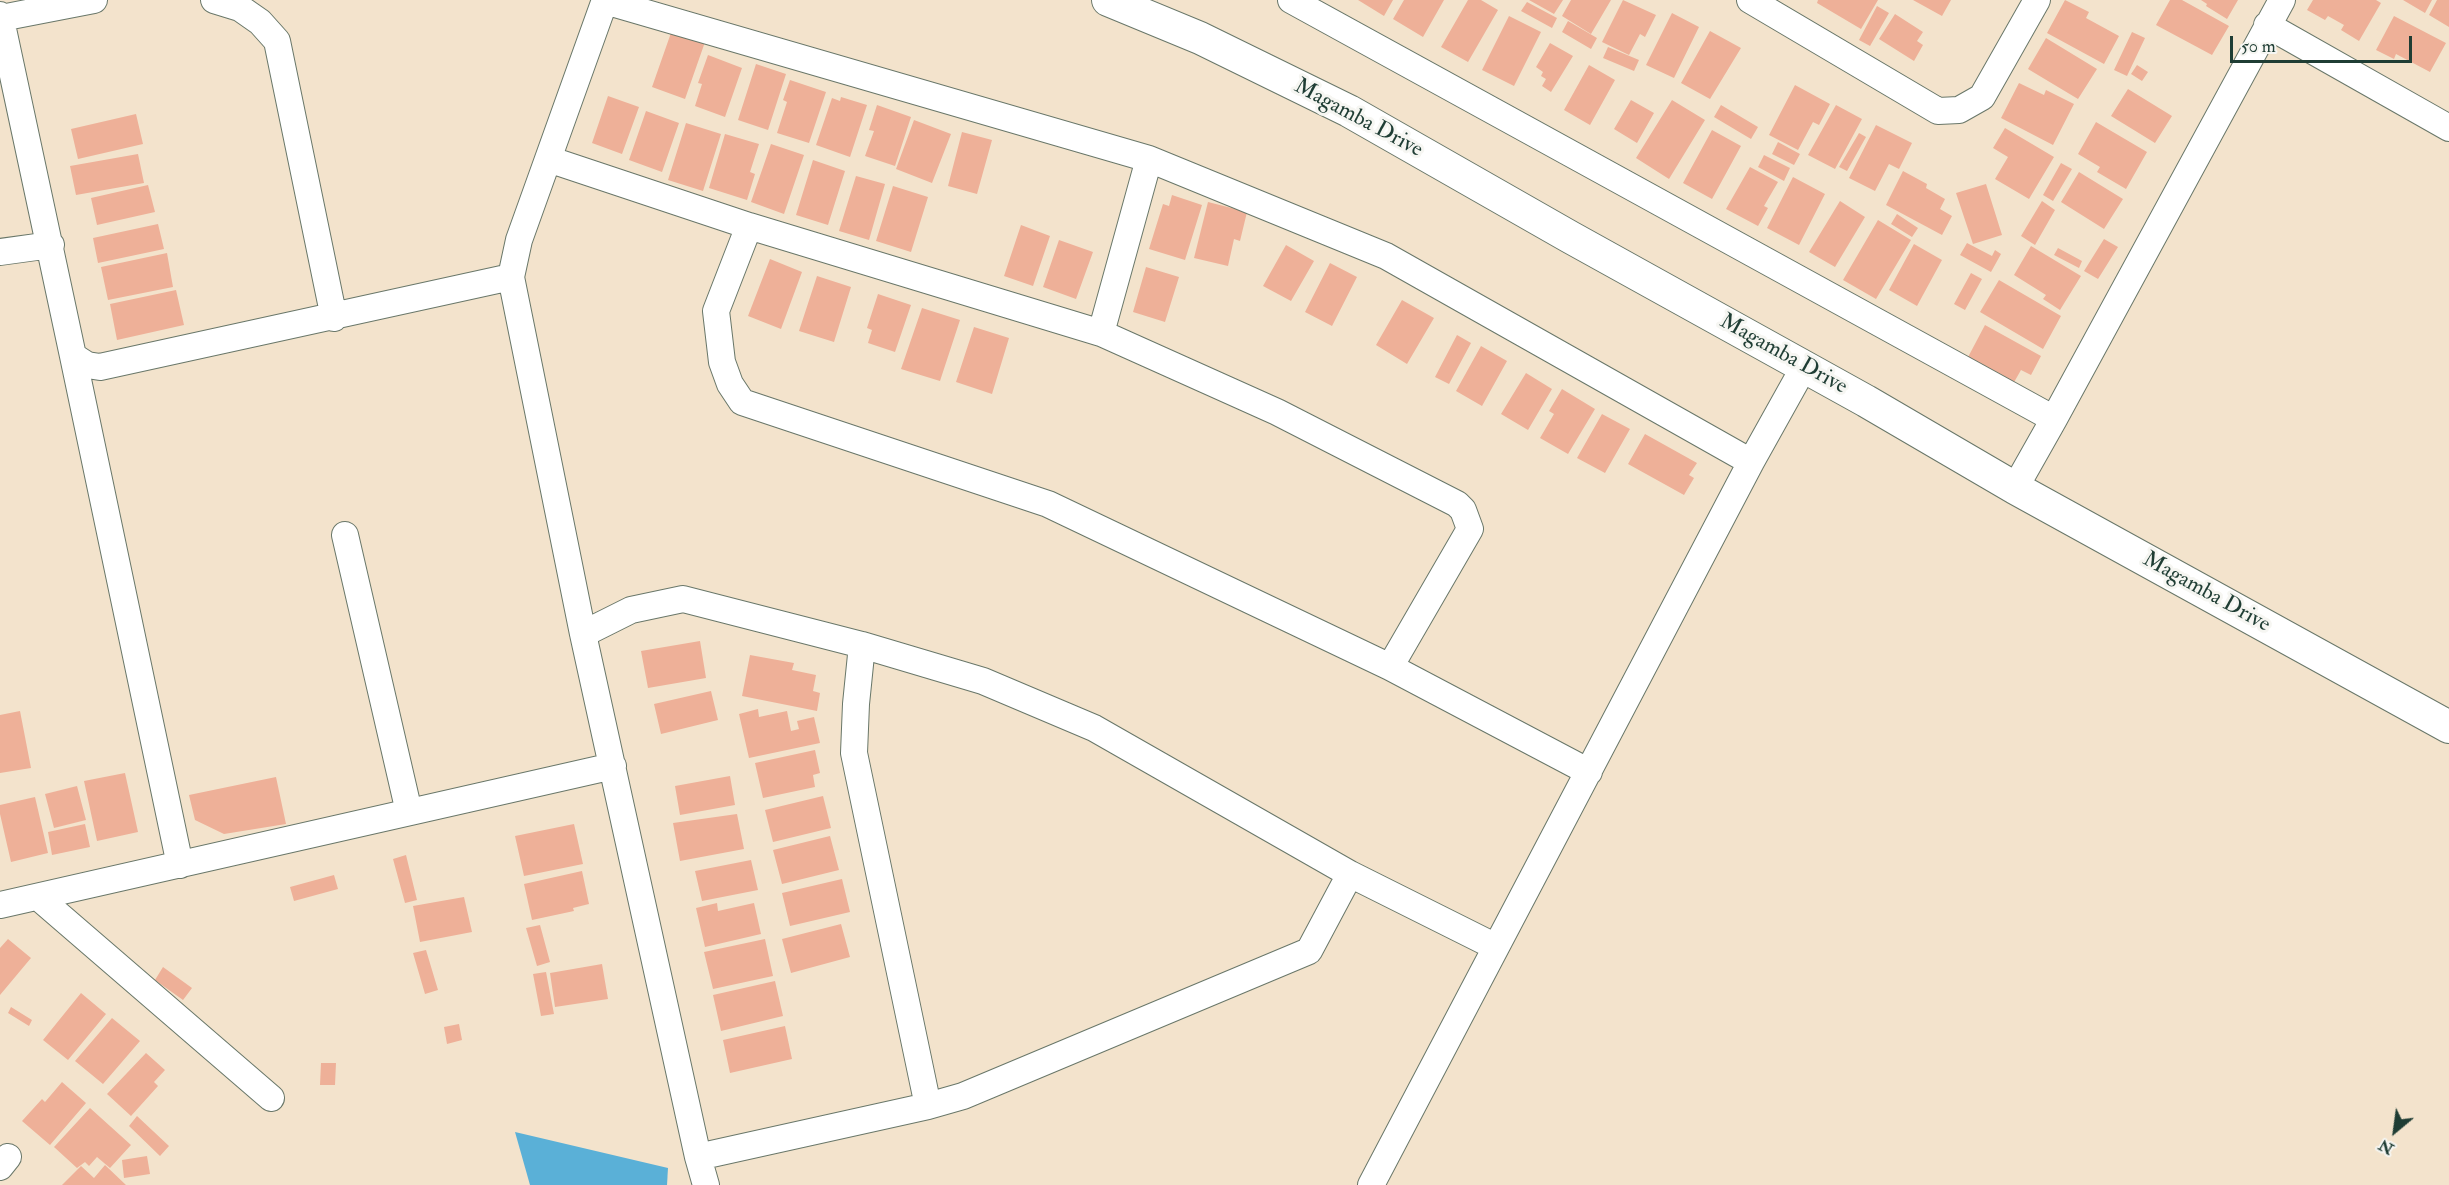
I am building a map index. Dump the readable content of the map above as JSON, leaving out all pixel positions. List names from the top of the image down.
{
  "streets": {
    "street": ["Magamba Drive"]
  },
  "scale_bar": "50 m",
  "north": "bottom left"
}
